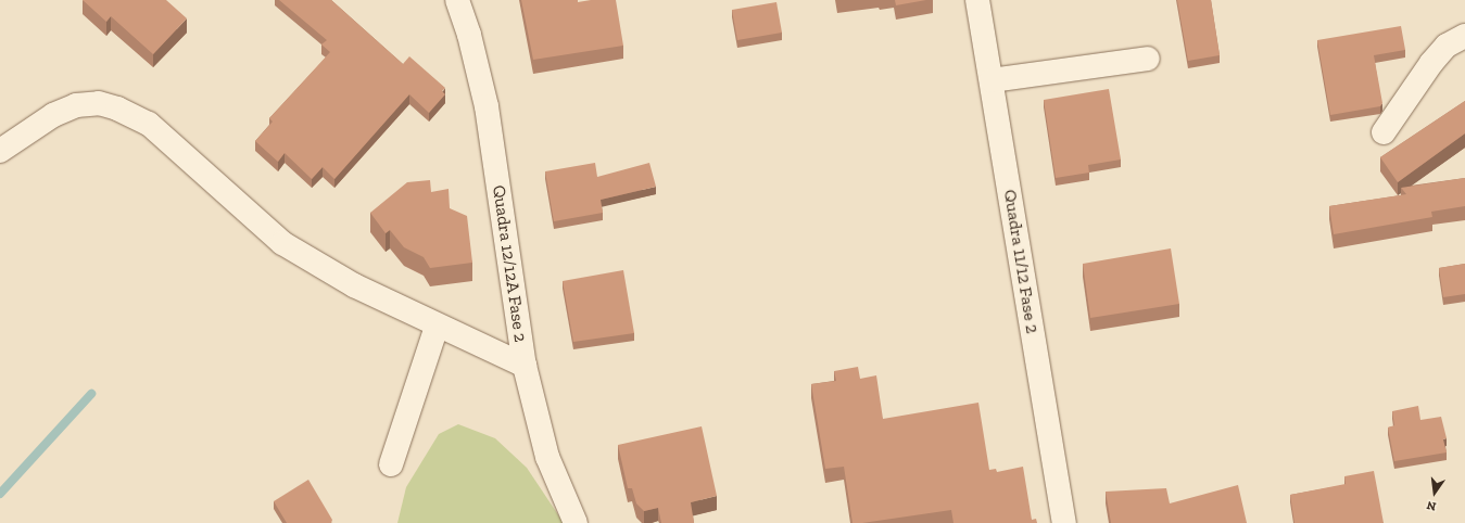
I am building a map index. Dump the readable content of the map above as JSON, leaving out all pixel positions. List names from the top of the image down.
{
  "streets": {
    "street": ["Quadra 11/12 Fase 2", "Quadra 12/12A Fase 2"]
  },
  "north": "bottom"
}
